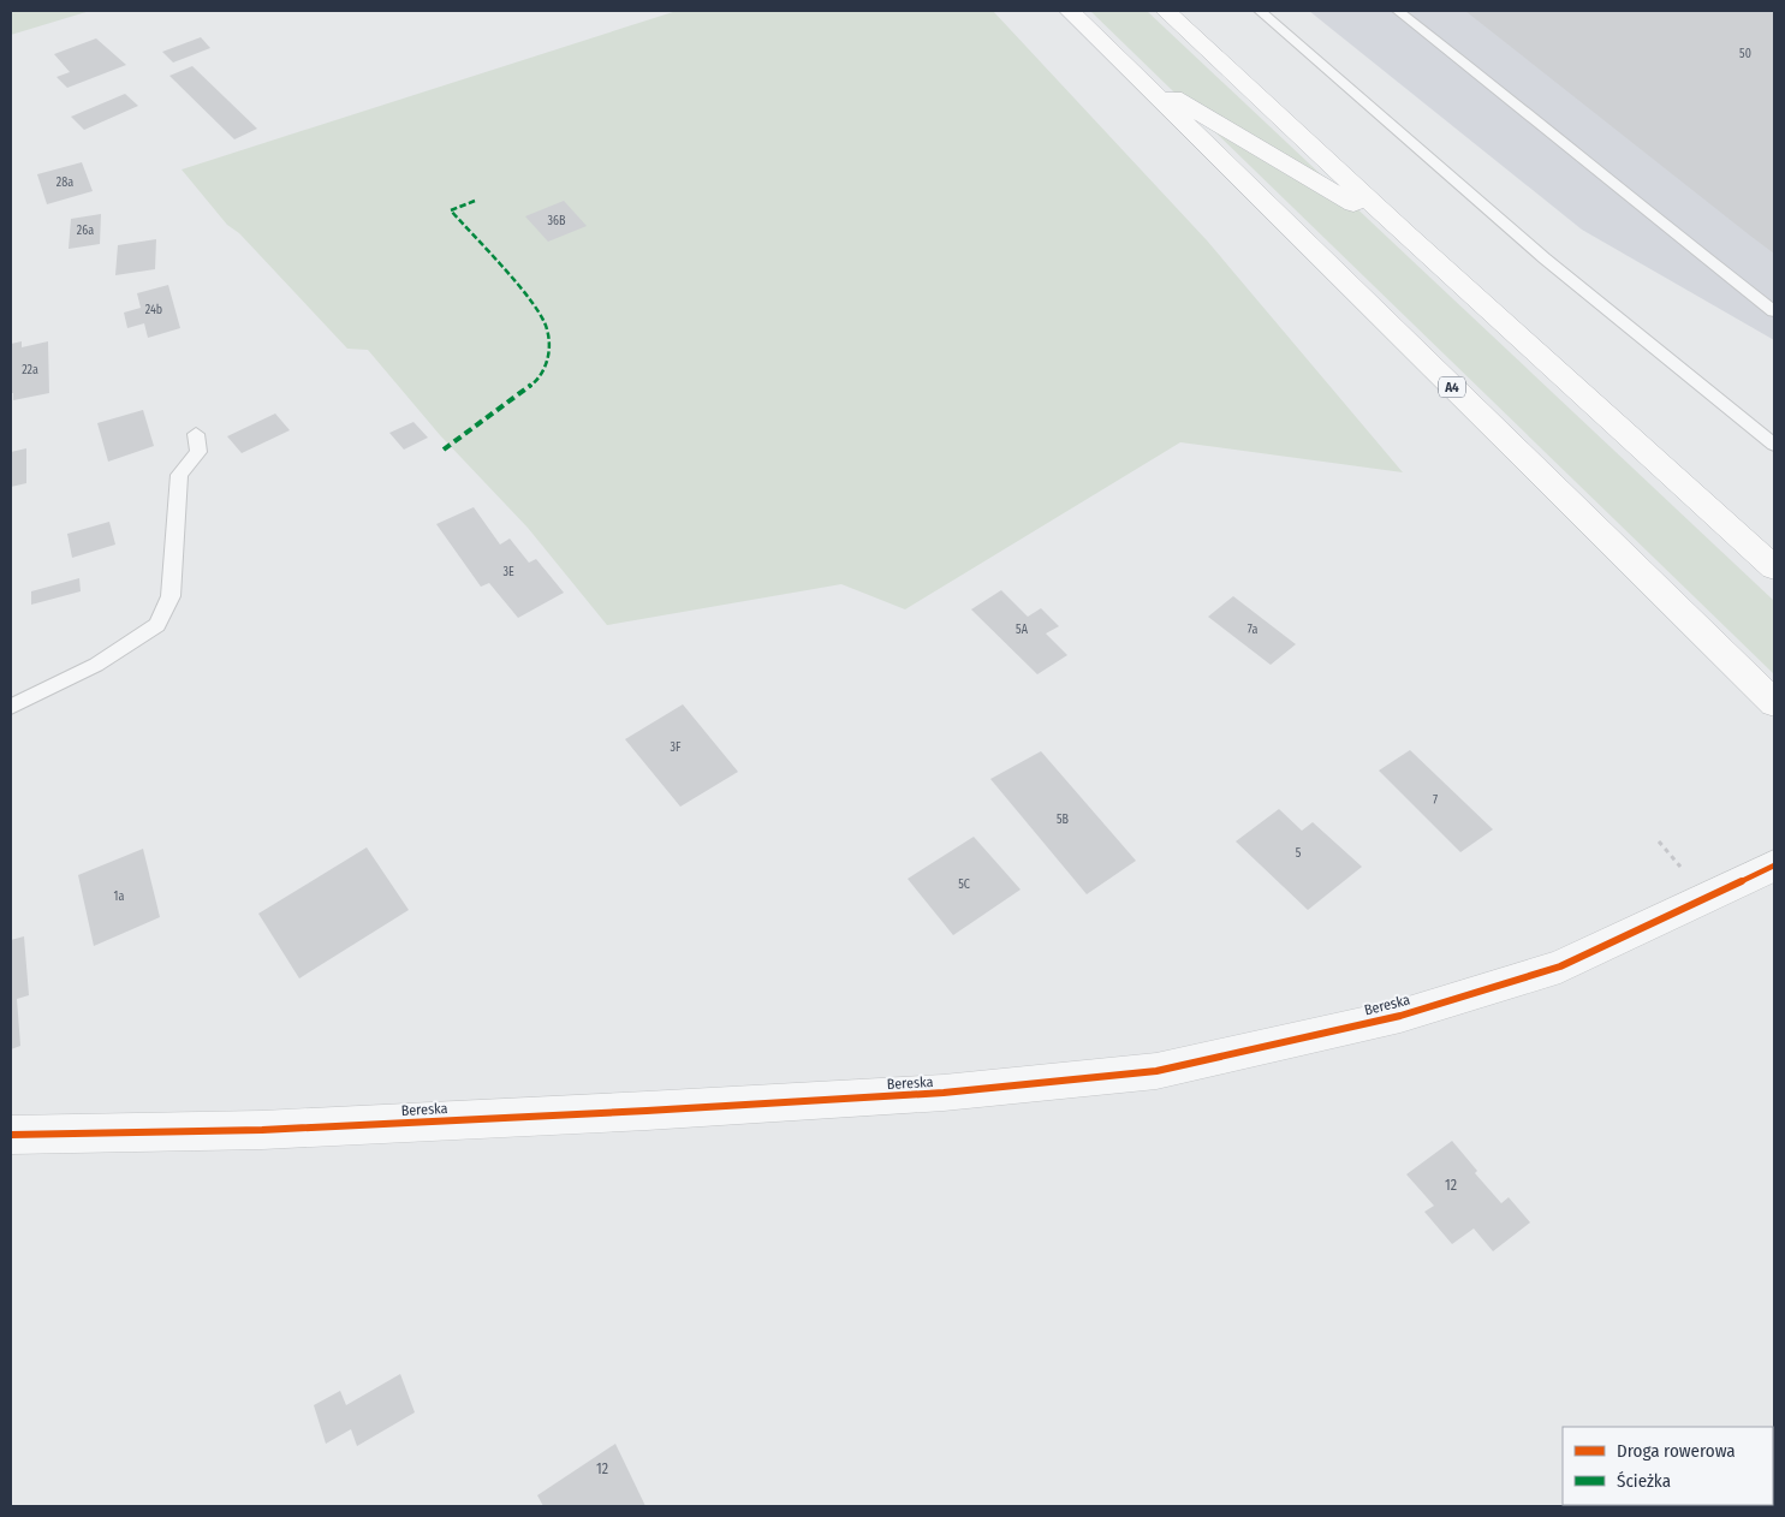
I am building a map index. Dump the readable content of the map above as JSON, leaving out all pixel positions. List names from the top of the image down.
{
  "streets": {
    "highway": ["A4"],
    "street": ["Bereska"]
  },
  "house_numbers": [
    "50",
    "28a",
    "36B",
    "26a",
    "24b",
    "22a",
    "3E",
    "5A",
    "7a",
    "3F",
    "7",
    "5B",
    "5",
    "5C",
    "1a",
    "12",
    "12"
  ],
  "legend": ["Droga rowerowa", "Ścieżka"]
}
